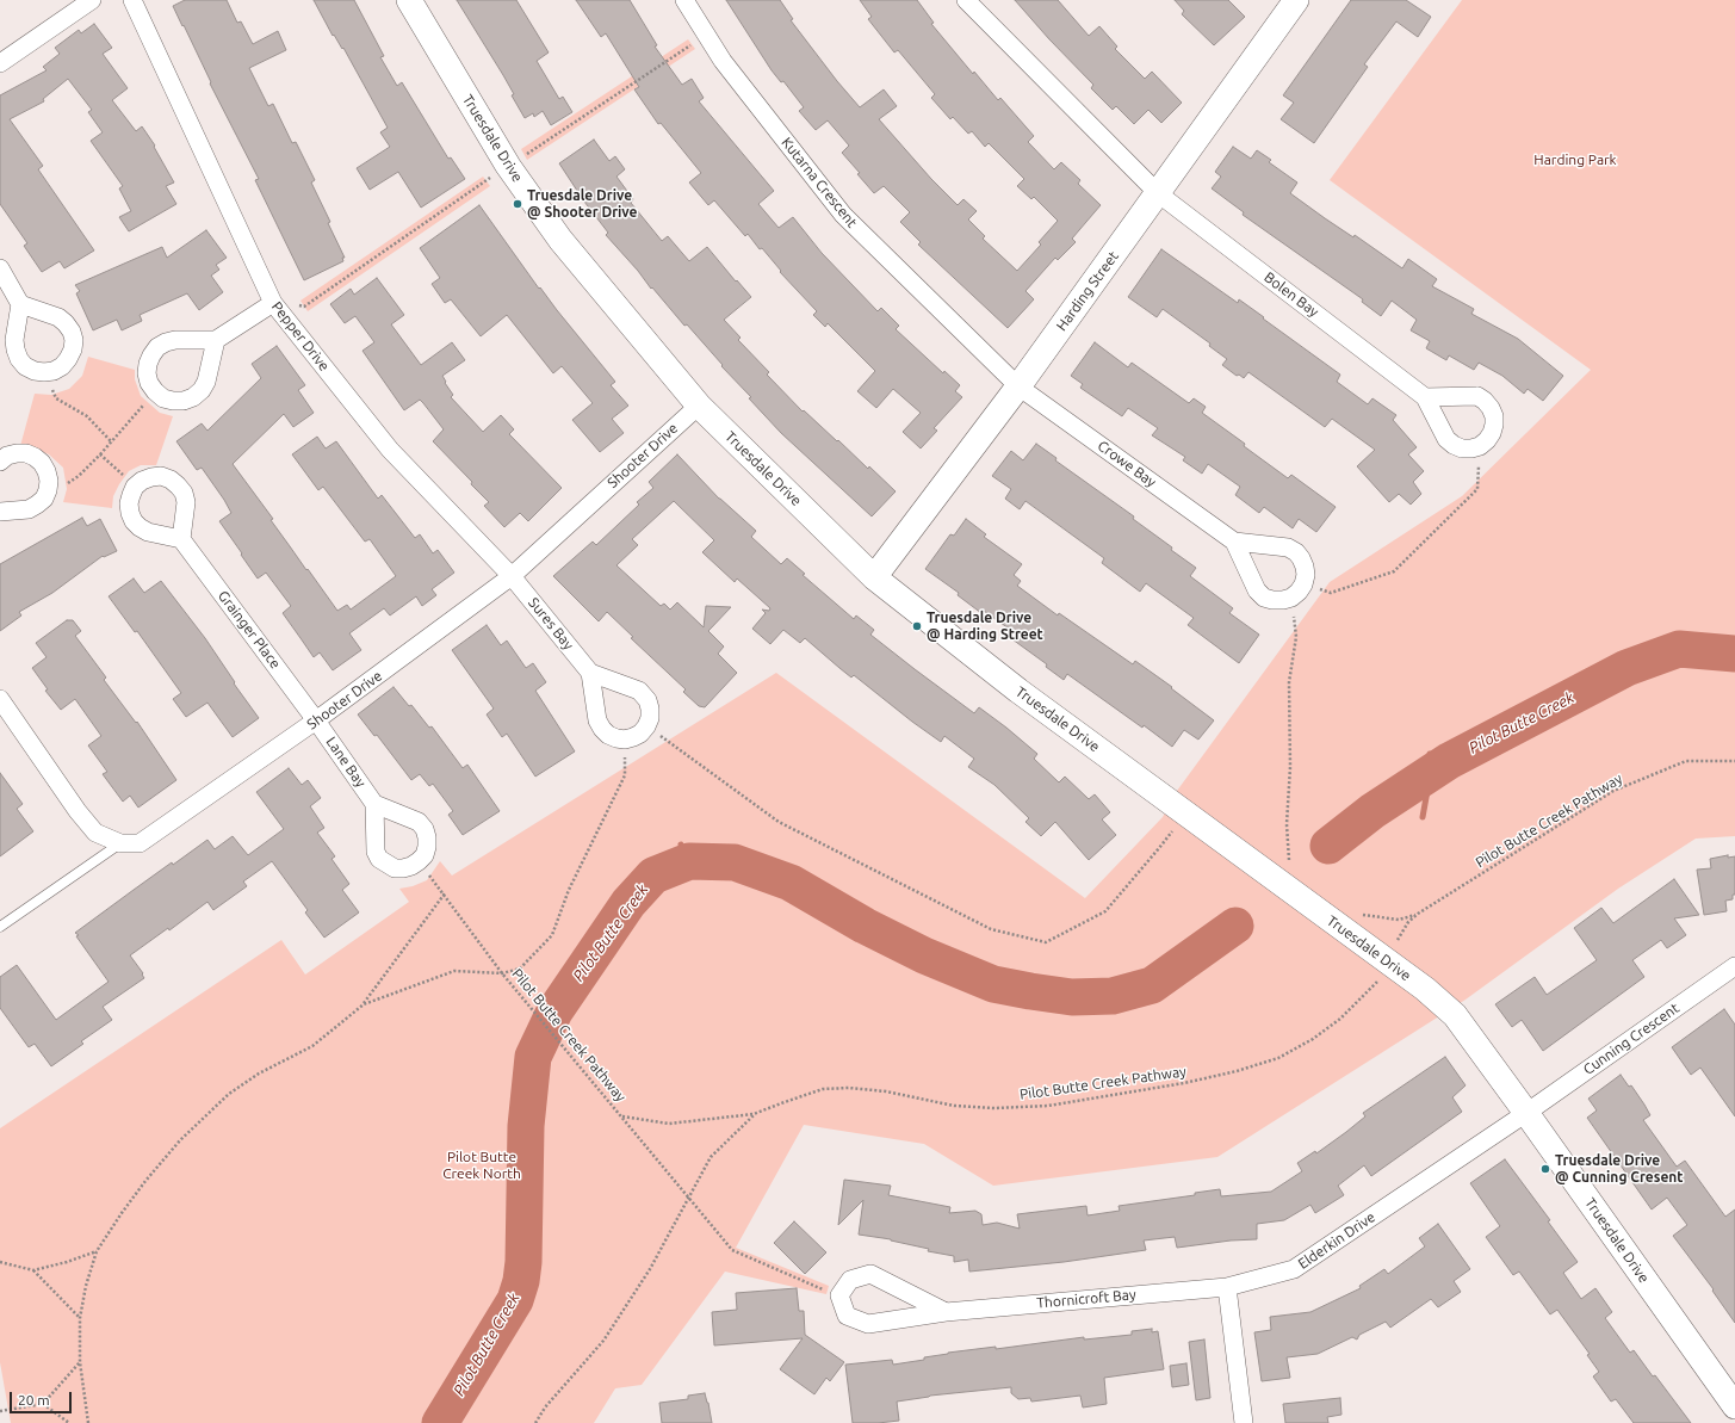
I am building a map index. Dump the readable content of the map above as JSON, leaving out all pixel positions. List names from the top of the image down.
{
  "streets": {
    "street": [
      "Truesdale Drive",
      "Kutarna Crescent",
      "Harding Street",
      "Bolen Bay",
      "Pepper Drive",
      "Shooter Drive",
      "Crowe Bay",
      "Sures Bay",
      "Grainger Place",
      "Lane Bay",
      "Cunning Crescent",
      "Elderkin Drive",
      "Thornicroft Bay"
    ],
    "path": ["Pilot Butte Creek Pathway"]
  },
  "crossings": [
    ["Truesdale Drive", "Harding Street"],
    ["Truesdale Drive", "Shooter Drive"],
    ["Truesdale Drive", "Cunning Crescent"],
    ["Truesdale Drive", "Elderkin Drive"],
    ["Kutarna Crescent", "Harding Street"],
    ["Kutarna Crescent", "Crowe Bay"],
    ["Harding Street", "Bolen Bay"],
    ["Harding Street", "Crowe Bay"],
    ["Pepper Drive", "Shooter Drive"],
    ["Pepper Drive", "Sures Bay"],
    ["Shooter Drive", "Sures Bay"],
    ["Shooter Drive", "Grainger Place"],
    ["Shooter Drive", "Lane Bay"],
    ["Grainger Place", "Lane Bay"],
    ["Cunning Crescent", "Elderkin Drive"],
    ["Elderkin Drive", "Thornicroft Bay"]
  ],
  "water": ["Pilot Butte Creek"],
  "parks": ["Harding Park", "Pilot Butte Creek North"],
  "places": ["Truesdale Drive @ Shooter Drive", "Truesdale Drive @ Harding Street", "Truesdale Drive @ Cunning Cresent"],
  "scale_bar": "20 m"
}
